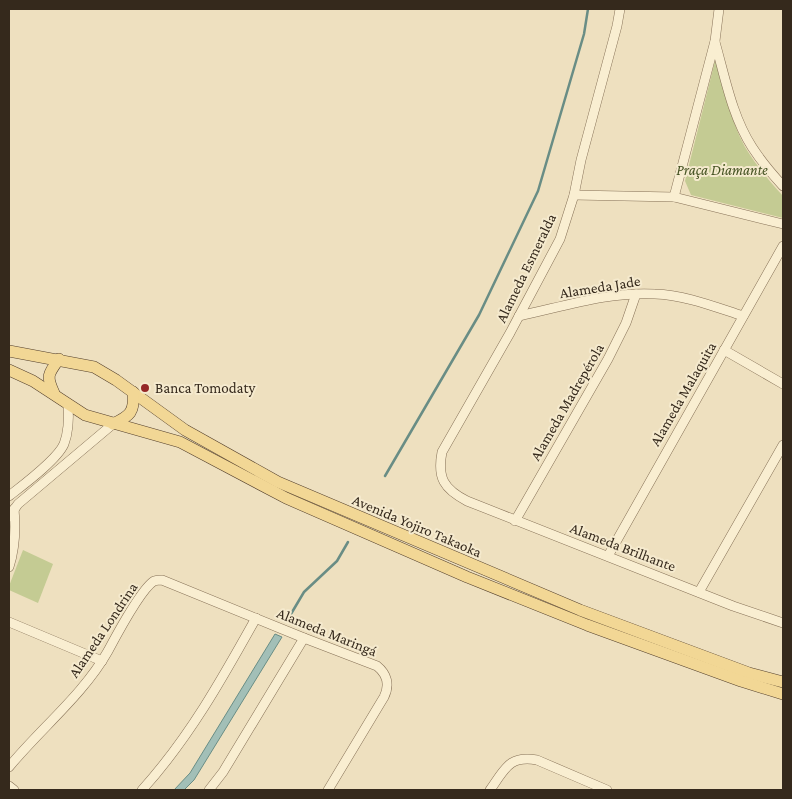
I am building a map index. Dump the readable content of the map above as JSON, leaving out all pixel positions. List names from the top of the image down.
{
  "streets": {
    "main road": ["Avenida Yojiro Takaoka"],
    "street": [
      "Alameda Esmeralda",
      "Alameda Jade",
      "Alameda Malaquita",
      "Alameda Madrepérola",
      "Alameda Brilhante",
      "Alameda Londrina",
      "Alameda Maringá"
    ]
  },
  "crossings": [
    ["Alameda Esmeralda", "Alameda Jade"],
    ["Alameda Esmeralda", "Alameda Brilhante"],
    ["Alameda Jade", "Alameda Malaquita"],
    ["Alameda Jade", "Alameda Madrepérola"],
    ["Alameda Malaquita", "Alameda Brilhante"],
    ["Alameda Madrepérola", "Alameda Brilhante"],
    ["Alameda Londrina", "Alameda Maringá"]
  ],
  "parks": ["Praça Diamante"],
  "places": ["Banca Tomodaty"]
}
